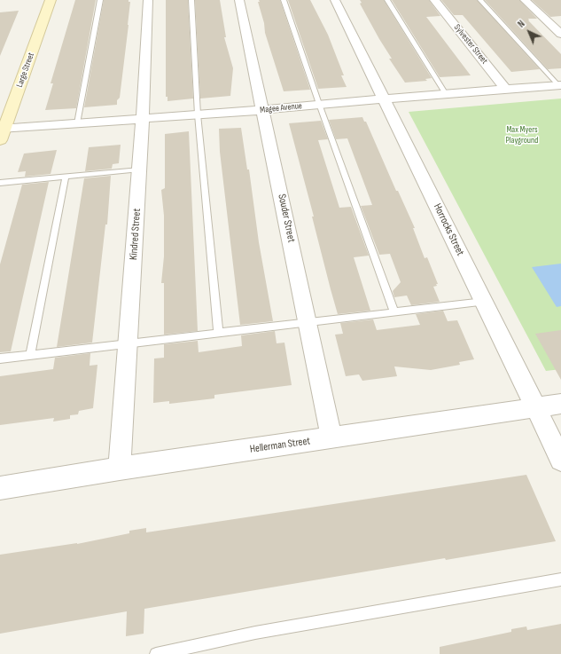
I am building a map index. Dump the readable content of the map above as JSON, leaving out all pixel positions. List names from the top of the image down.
{
  "streets": {
    "street": [
      "Sylvester Street",
      "Large Street",
      "Magee Avenue",
      "Souder Street",
      "Horrocks Street",
      "Kindred Street",
      "Hellerman Street"
    ]
  },
  "crossings": [
    ["Sylvester Street", "Magee Avenue"],
    ["Large Street", "Magee Avenue"],
    ["Magee Avenue", "Souder Street"],
    ["Magee Avenue", "Horrocks Street"],
    ["Magee Avenue", "Kindred Street"],
    ["Souder Street", "Hellerman Street"],
    ["Horrocks Street", "Hellerman Street"],
    ["Kindred Street", "Hellerman Street"]
  ],
  "parks": ["Max Myers Playground"],
  "north": "top left"
}
